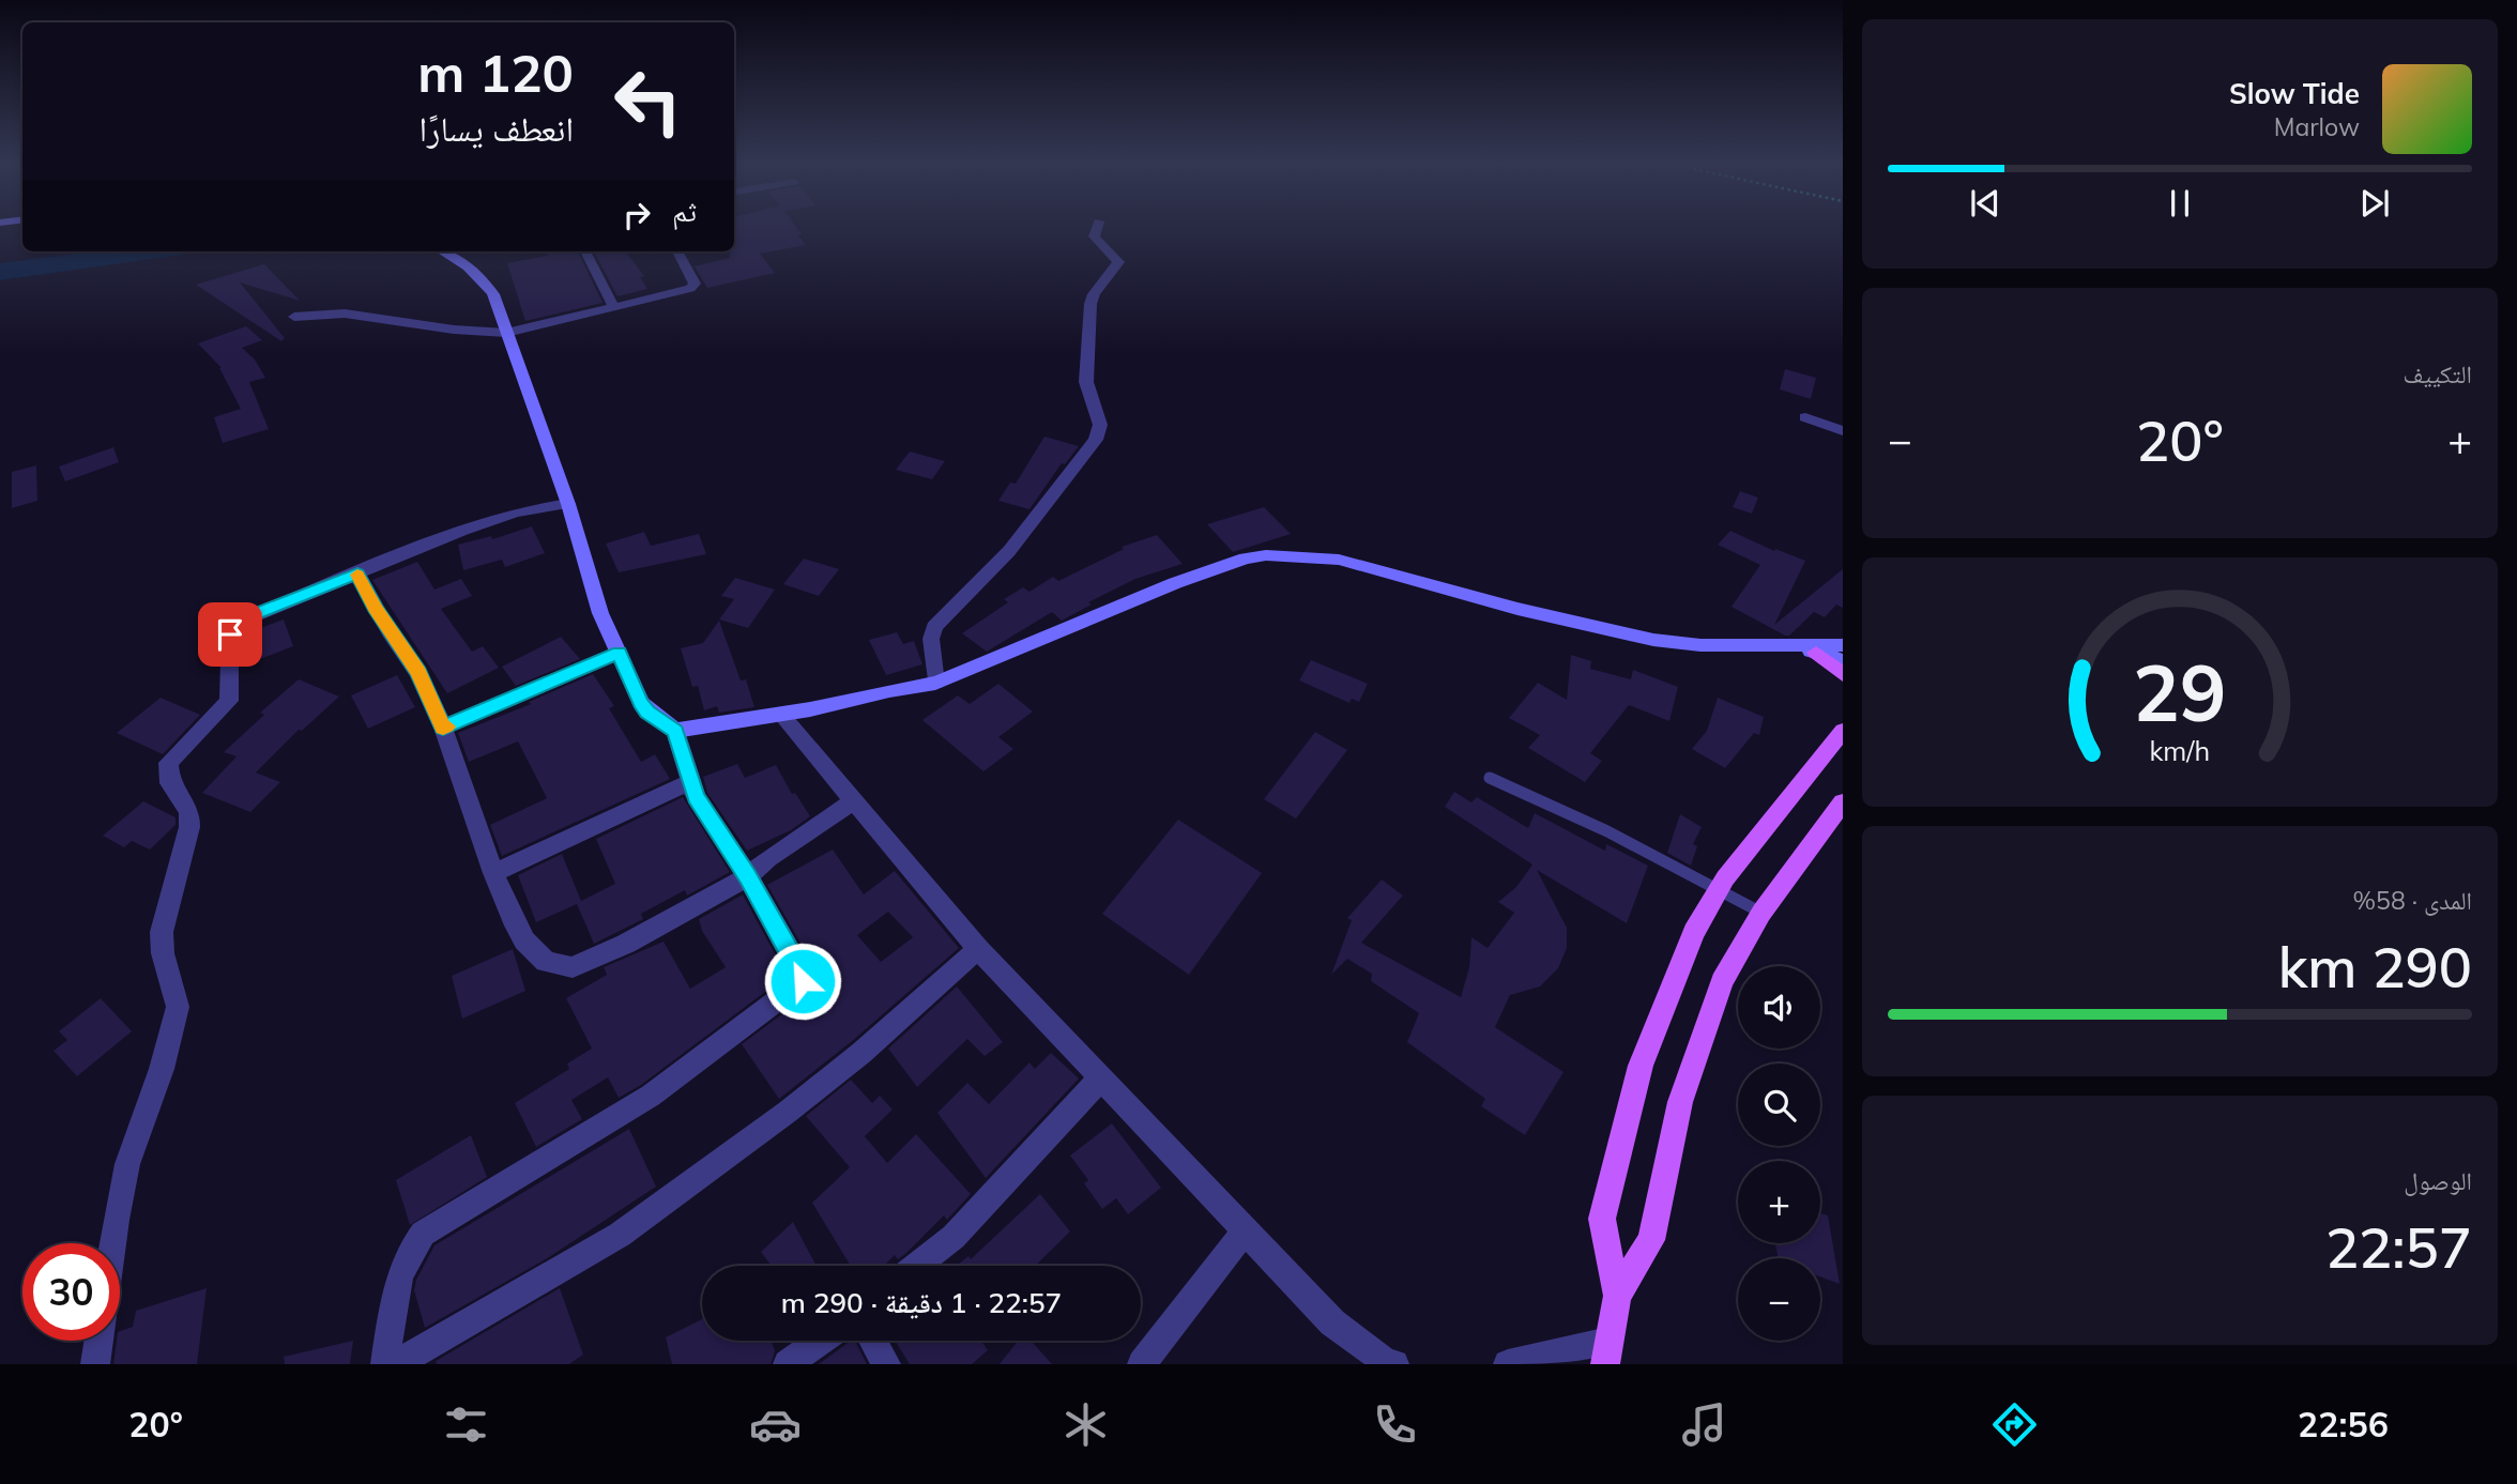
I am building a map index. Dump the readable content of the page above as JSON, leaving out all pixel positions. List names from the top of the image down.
{
  "page": {
    "turn": ["120 m", "انعطف يسارًا"],
    "song": ["Slow Tide", "Marlow"],
    "then": "ثم",
    "tile": [
      "التكييف",
      ["المدى · 58%", "290 km"],
      ["الوصول", "22:57"]
    ],
    "heat": ["−", "20°", "+"],
    "map_buttons": ["+", "−"],
    "limit": "30",
    "trip": "22:57 · 1 دقيقة · 290 m",
    "tabs": ["22:56", "20°"],
    "gauge": ["29", "km/h"]
  }
}
